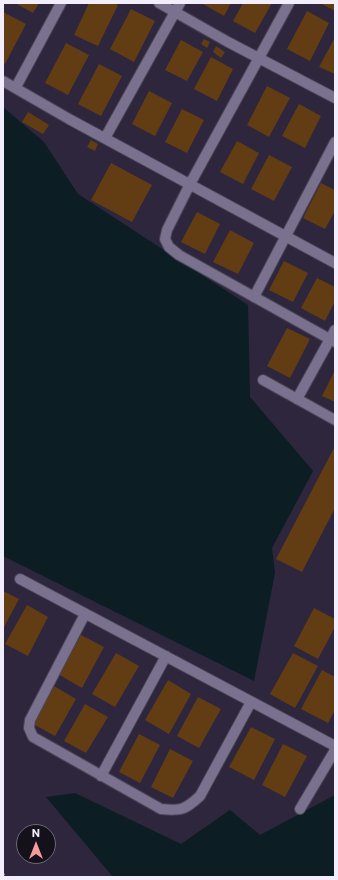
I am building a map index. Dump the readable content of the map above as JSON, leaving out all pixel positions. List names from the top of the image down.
{
  "north": "top"
}
